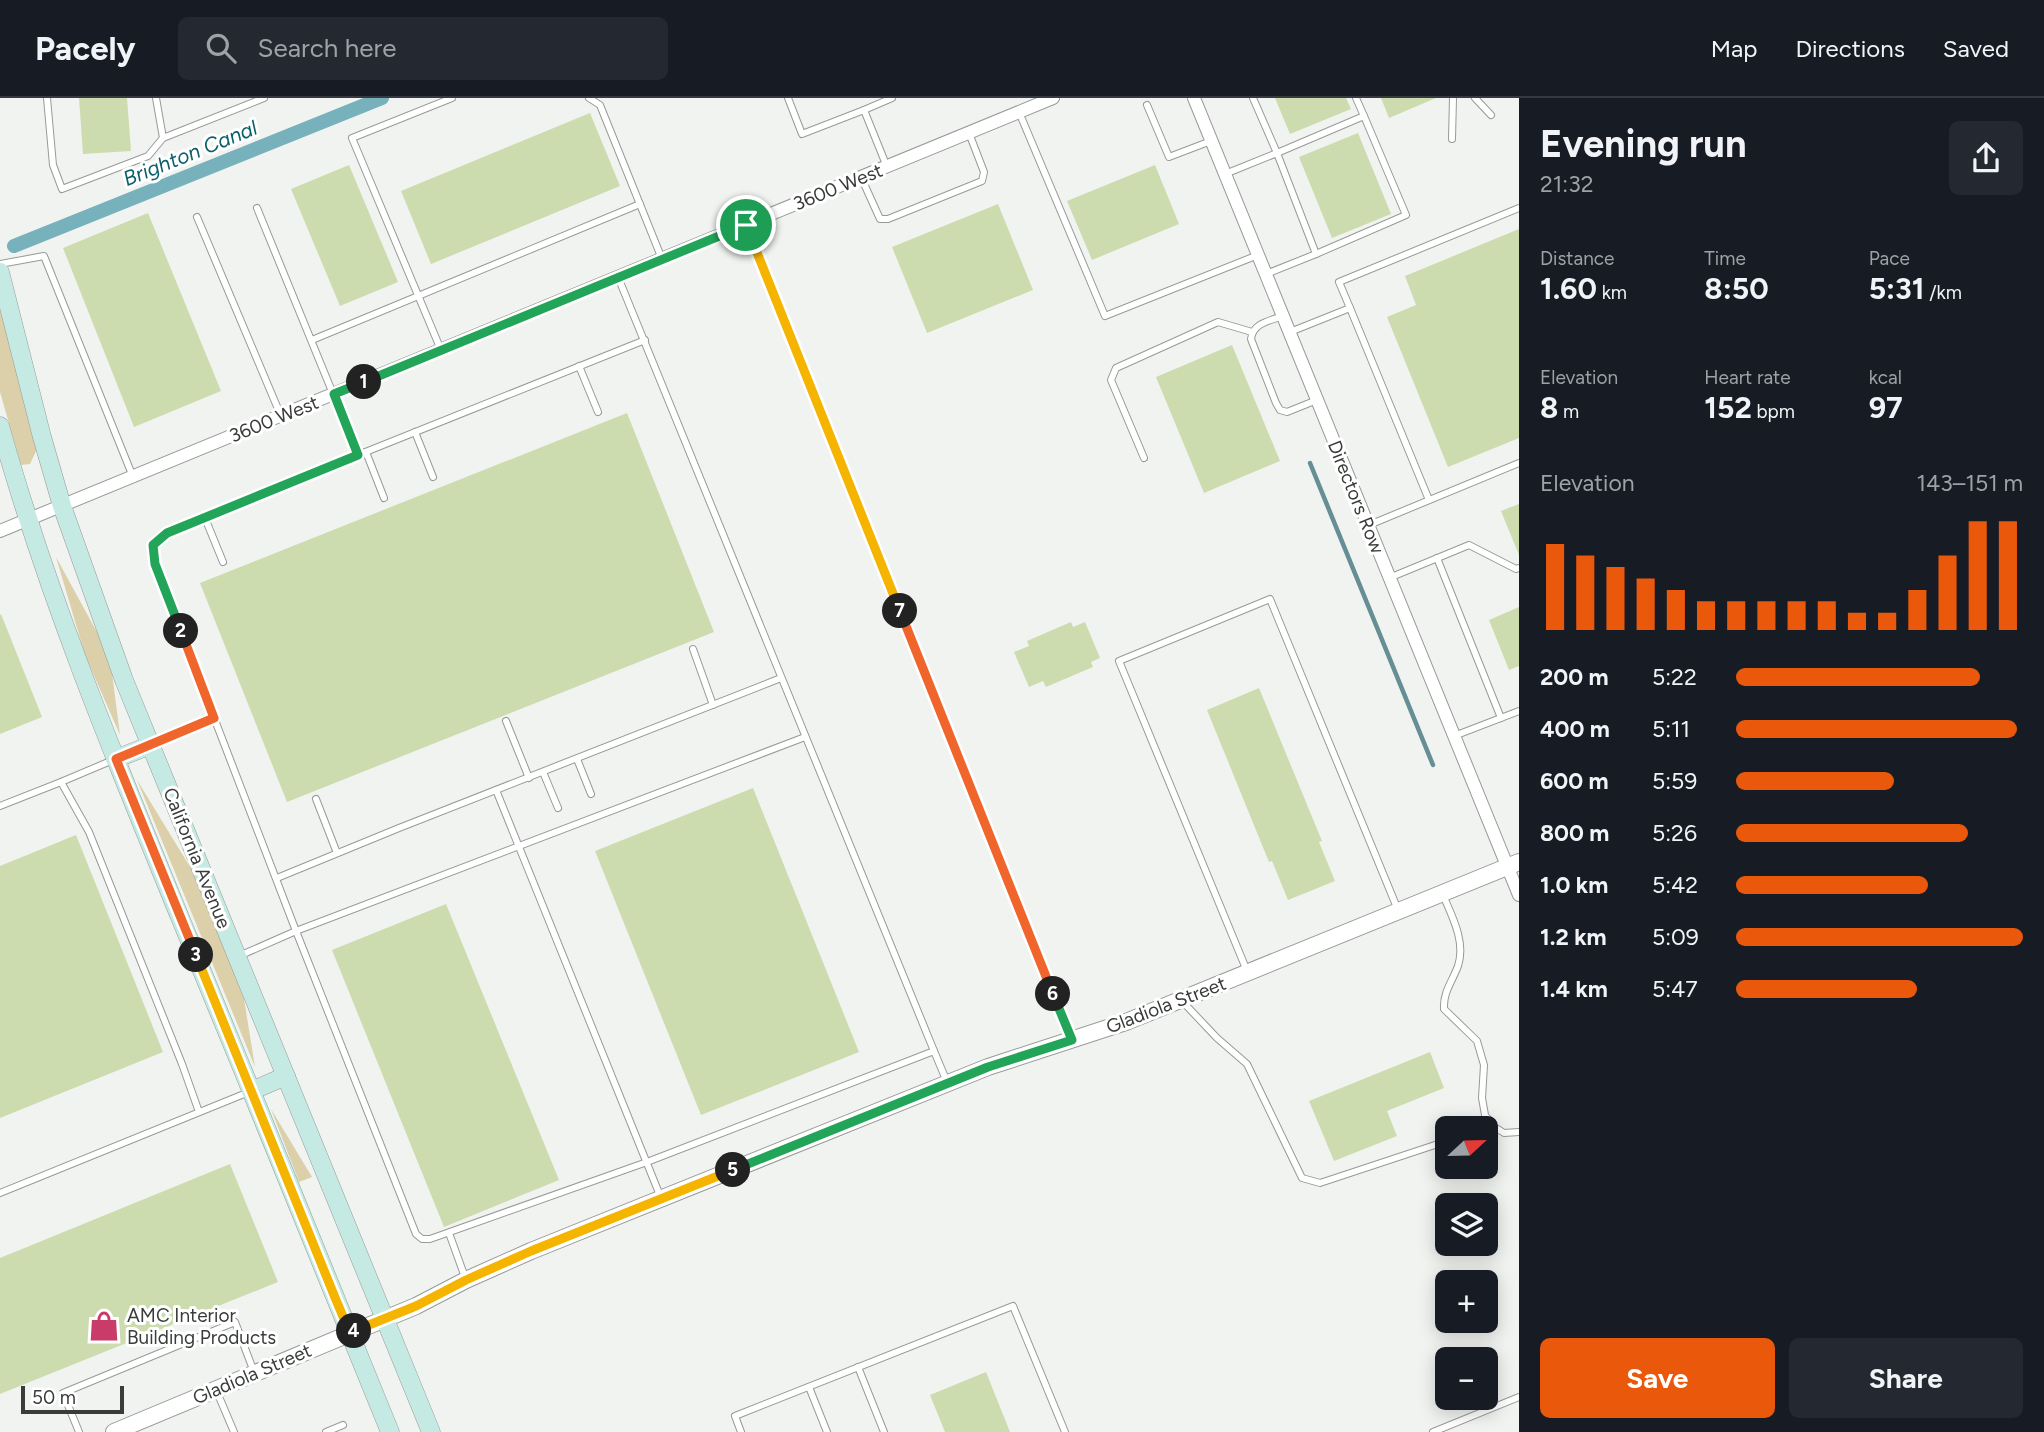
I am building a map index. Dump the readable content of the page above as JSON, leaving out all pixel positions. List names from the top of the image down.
{
  "streets": {
    "main road": ["California Avenue"],
    "street": ["3600 West", "Directors Row", "Gladiola Street"]
  },
  "crossings": [
    ["3600 West", "California Avenue"],
    ["Directors Row", "Gladiola Street"],
    ["California Avenue", "Gladiola Street"]
  ],
  "water": ["Brighton Canal"],
  "places": {
    "shop": ["AMC Interior Building Products"]
  },
  "scale_bar": "50 m",
  "north": "right",
  "page": {
    "header": "Pacely",
    "search": "Search here",
    "nav": ["Map", "Directions", "Saved"],
    "heading": ["Evening run", "21:32"],
    "stats": [
      ["Distance", "1.60 km"],
      ["Time", "8:50"],
      ["Pace", "5:31 /km"],
      ["Elevation", "8 m"],
      ["Heart rate", "152 bpm"],
      ["kcal", "97"]
    ],
    "pins": [
      "1",
      "7",
      "2",
      "3",
      "6",
      "5",
      "4"
    ],
    "chart": ["Elevation", "143–151 m"],
    "list": [
      {
        "name": "200 m",
        "note": "5:22"
      },
      {
        "name": "400 m",
        "note": "5:11"
      },
      {
        "name": "600 m",
        "note": "5:59"
      },
      {
        "name": "800 m",
        "note": "5:26"
      },
      {
        "name": "1.0 km",
        "note": "5:42"
      },
      {
        "name": "1.2 km",
        "note": "5:09"
      },
      {
        "name": "1.4 km",
        "note": "5:47"
      }
    ],
    "map_buttons": ["+", "−"],
    "buttons": ["Save", "Share"],
    "scale": "50 m"
  }
}
